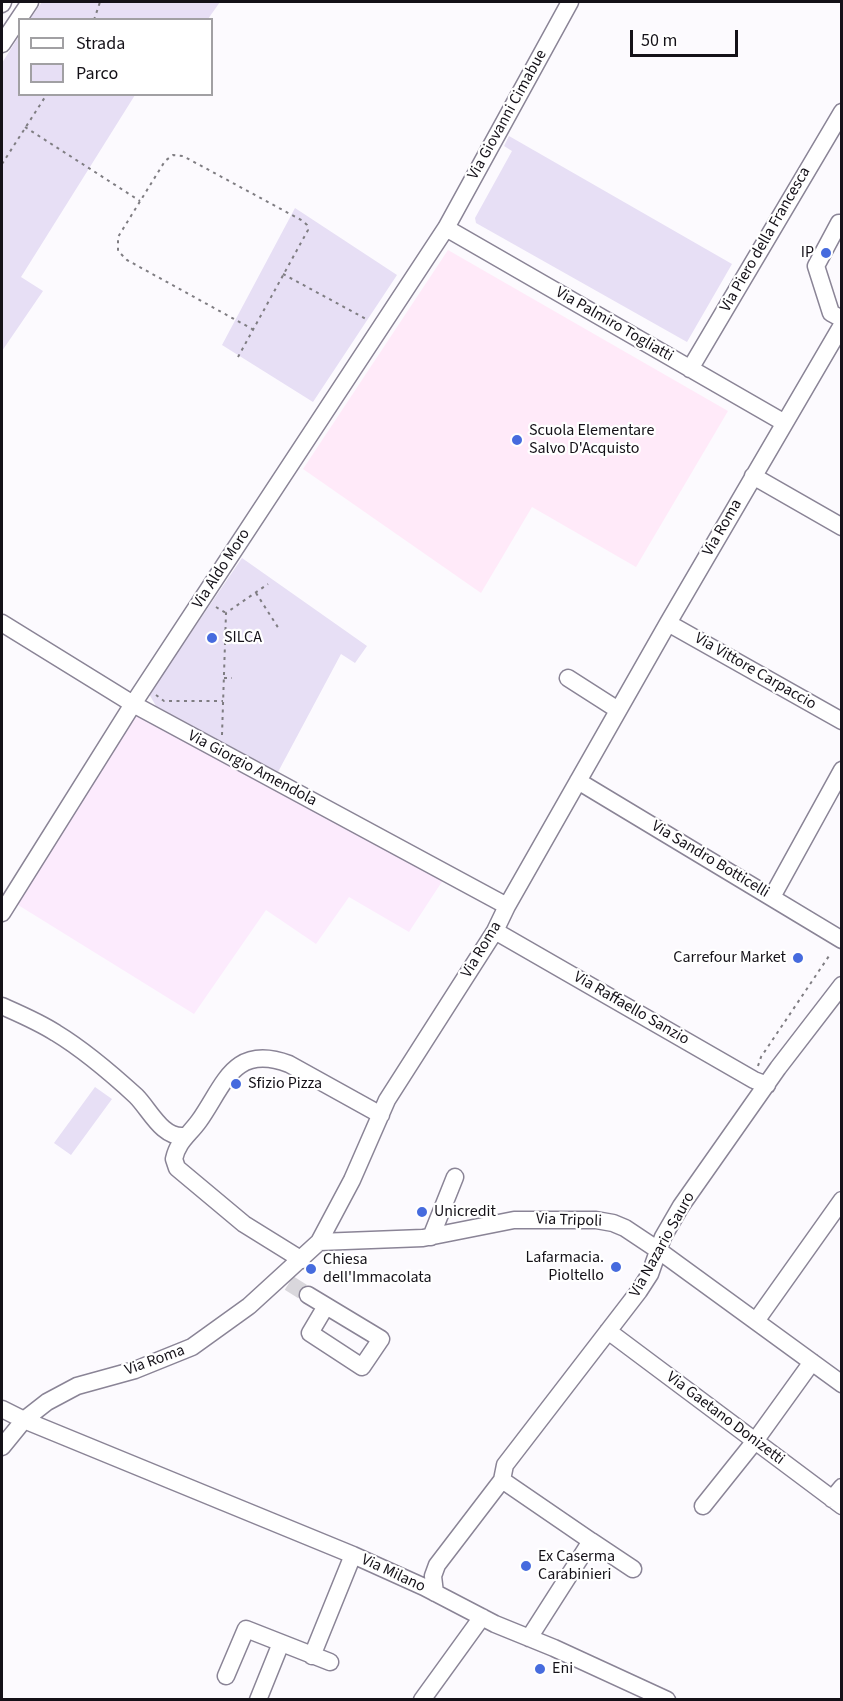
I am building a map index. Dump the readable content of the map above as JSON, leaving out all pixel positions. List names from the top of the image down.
{
  "streets": {
    "street": [
      "Via Giovanni Cimabue",
      "Via Piero della Francesca",
      "Via Palmiro Togliatti",
      "Via Roma",
      "Via Aldo Moro",
      "Via Vittore Carpaccio",
      "Via Giorgio Amendola",
      "Via Sandro Botticelli",
      "Via Raffaello Sanzio",
      "Via Tripoli",
      "Via Nazario Sauro",
      "Via Gaetano Donizetti",
      "Via Milano"
    ]
  },
  "crossings": [
    ["Via Giovanni Cimabue", "Via Palmiro Togliatti"],
    ["Via Giovanni Cimabue", "Via Aldo Moro"],
    ["Via Piero della Francesca", "Via Palmiro Togliatti"],
    ["Via Palmiro Togliatti", "Via Roma"],
    ["Via Palmiro Togliatti", "Via Aldo Moro"],
    ["Via Roma", "Via Vittore Carpaccio"],
    ["Via Roma", "Via Giorgio Amendola"],
    ["Via Roma", "Via Sandro Botticelli"],
    ["Via Roma", "Via Raffaello Sanzio"],
    ["Via Roma", "Via Tripoli"],
    ["Via Roma", "Via Milano"],
    ["Via Aldo Moro", "Via Giorgio Amendola"],
    ["Via Raffaello Sanzio", "Via Nazario Sauro"],
    ["Via Tripoli", "Via Nazario Sauro"],
    ["Via Nazario Sauro", "Via Gaetano Donizetti"],
    ["Via Nazario Sauro", "Via Milano"]
  ],
  "places": [
    "IP",
    "Scuola Elementare Salvo D'Acquisto",
    "SILCA",
    "Carrefour Market",
    "Sfizio Pizza",
    "Unicredit",
    "Lafarmacia. Pioltello",
    "Chiesa dell'Immacolata",
    "Ex Caserma Carabinieri",
    "Eni"
  ],
  "legend": ["Strada", "Parco"],
  "scale_bar": "50 m"
}
